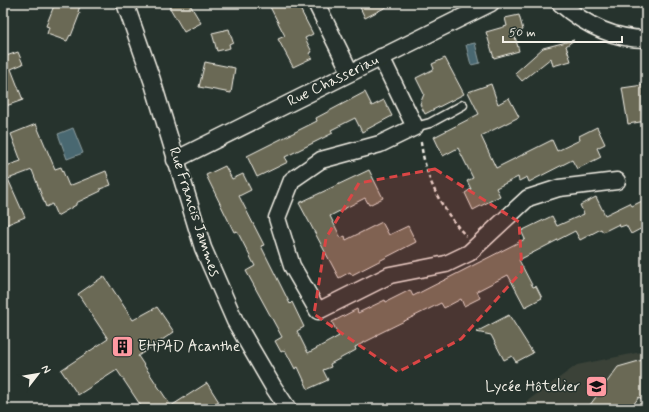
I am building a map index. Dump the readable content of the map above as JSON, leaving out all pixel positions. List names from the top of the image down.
{
  "streets": {
    "street": ["Rue Chasseriau", "Rue Francis Jammes"]
  },
  "crossings": [
    ["Rue Chasseriau", "Rue Francis Jammes"]
  ],
  "places": {
    "building": ["EHPAD Acanthe"],
    "school or university": ["Lycée Hôtelier"]
  },
  "scale_bar": "50 m",
  "north": "top right"
}
